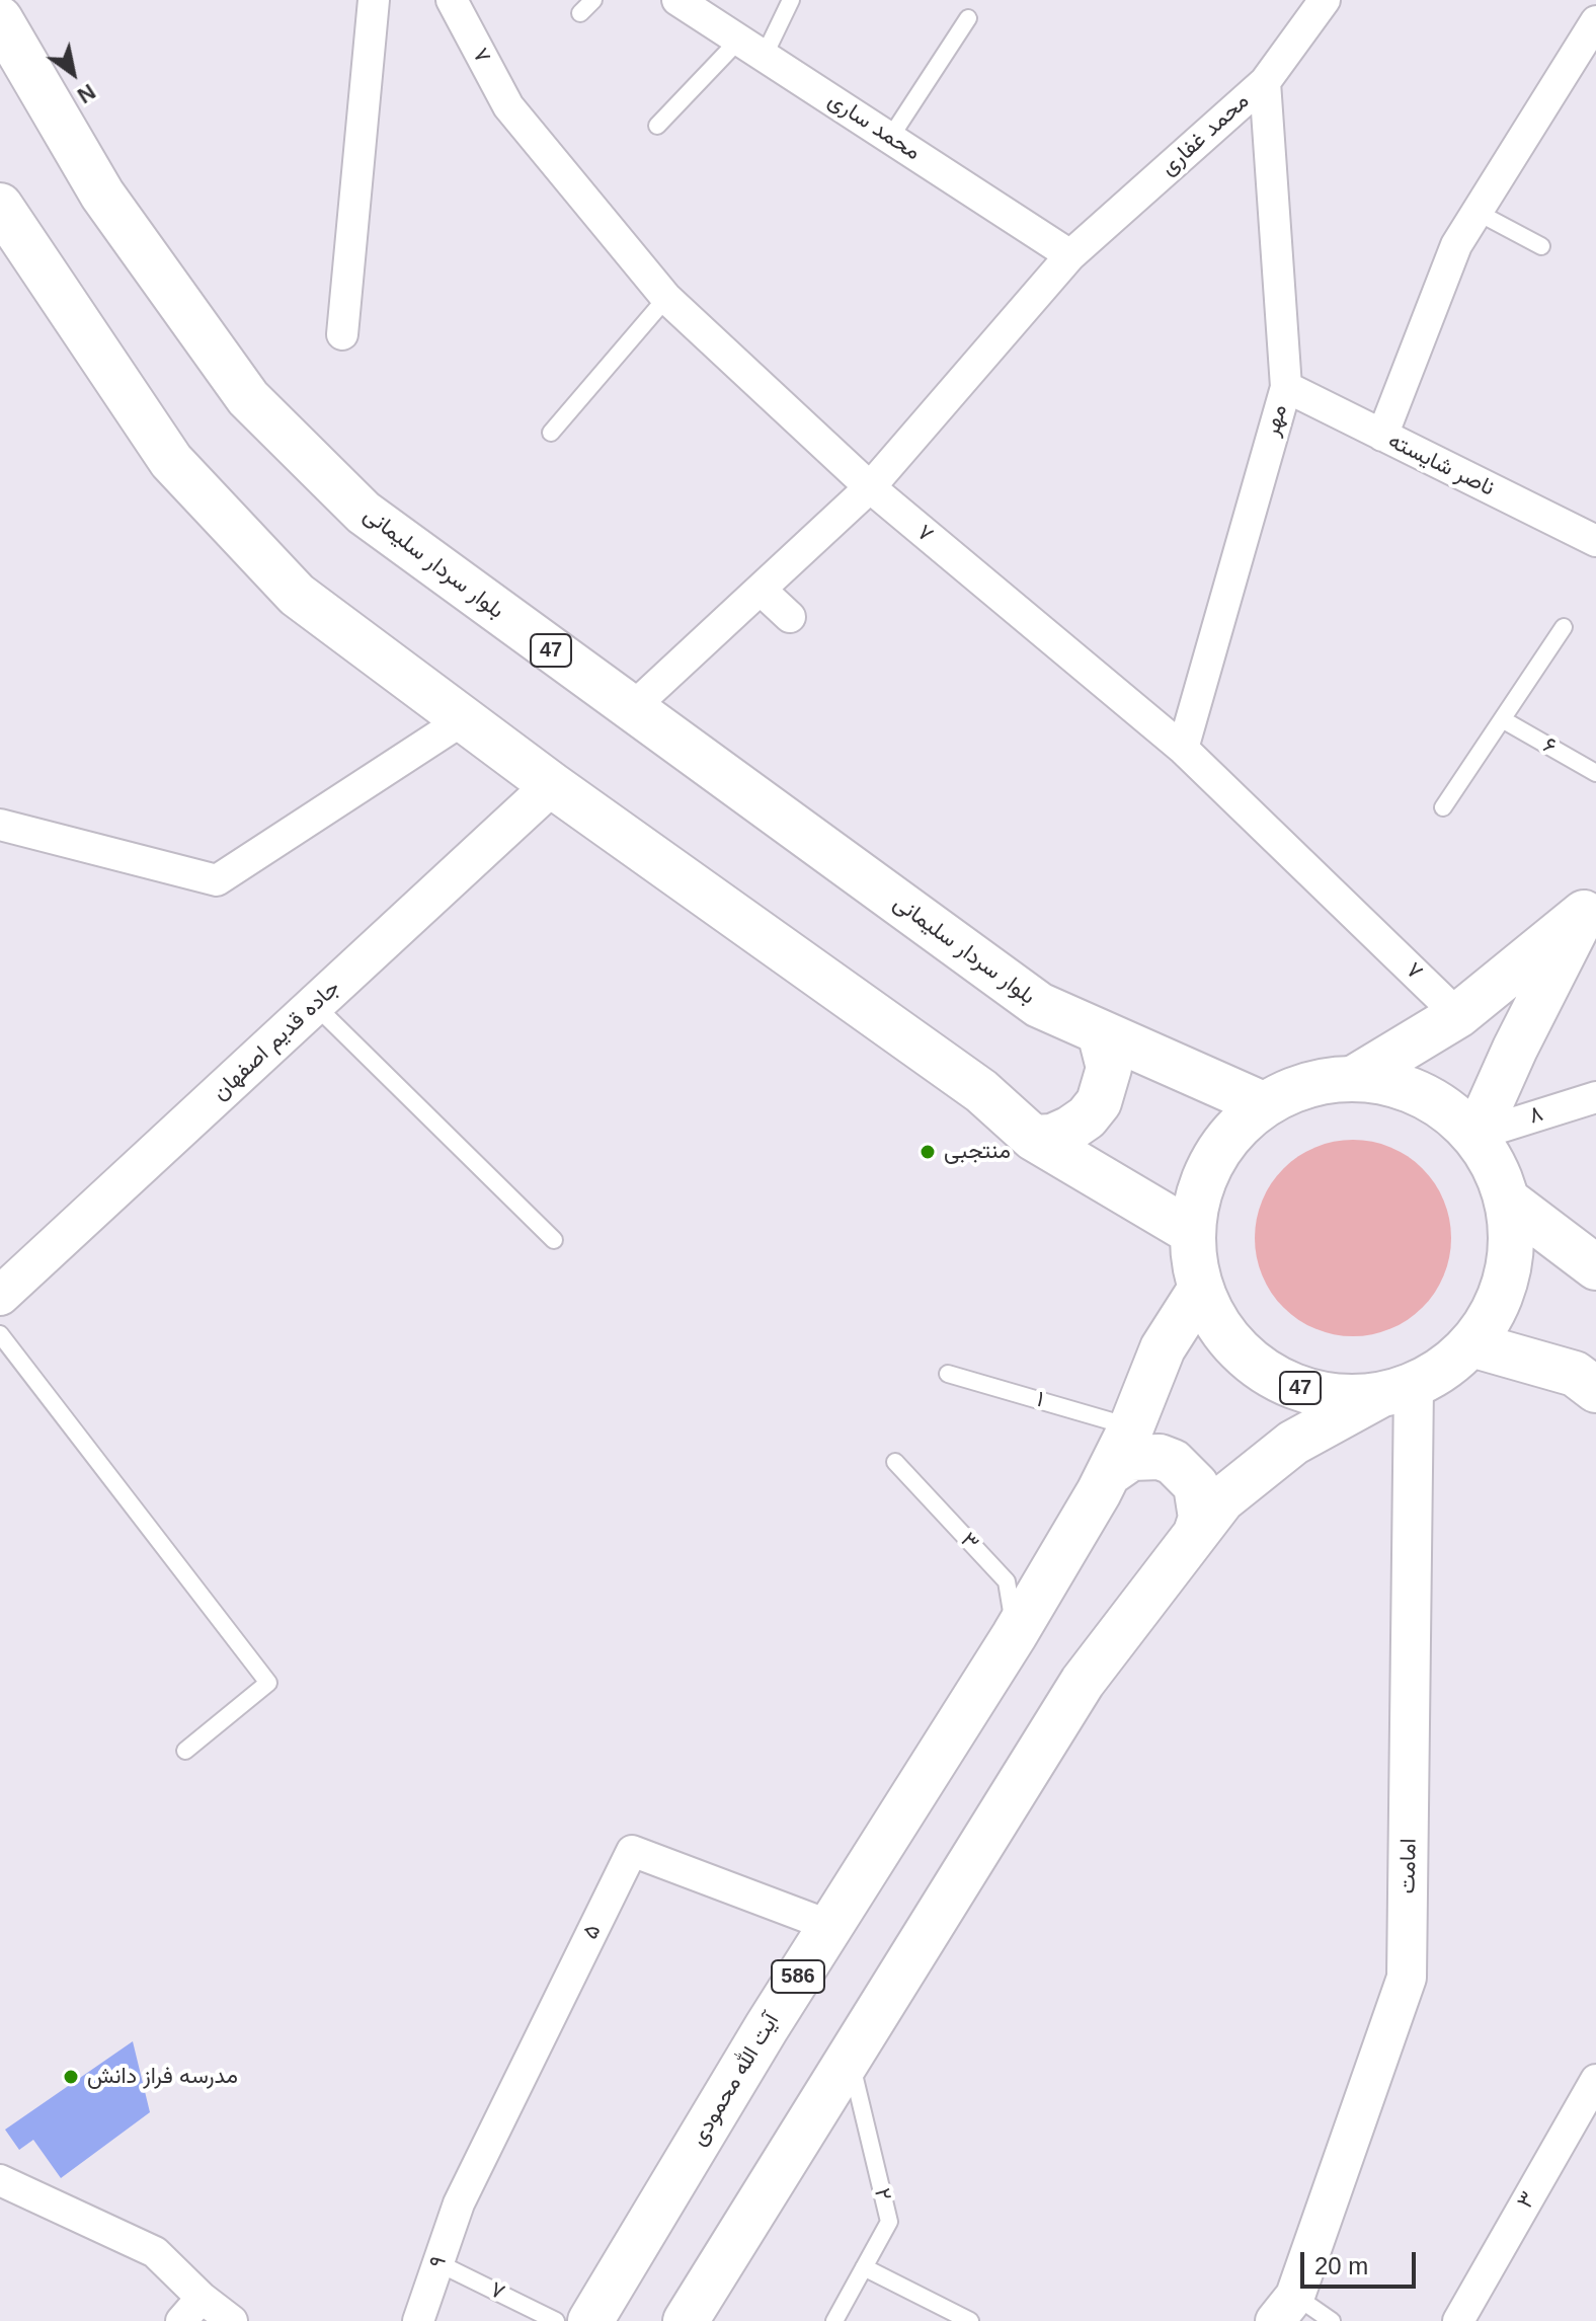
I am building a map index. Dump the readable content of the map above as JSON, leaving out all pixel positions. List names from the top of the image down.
{
  "streets": {
    "main road": [
      "بلوار سردار سلیمانی",
      "47",
      "586",
      "آیت الله محمودی"
    ],
    "street": [
      "۷",
      "محمد ساری",
      "محمد غفاری",
      "مهر",
      "ناصر شایسته",
      "جاده قدیم اصفهان",
      "۸",
      "۳",
      "امامت",
      "۵",
      "۹"
    ],
    "lane": ["۶", "۱", "۲"]
  },
  "crossings": [
    ["۷", "محمد غفاری"],
    ["۷", "مهر"],
    ["۷", "۹"],
    ["محمد ساری", "محمد غفاری"],
    ["محمد غفاری", "مهر"],
    ["محمد غفاری", "بلوار سردار سلیمانی"],
    ["مهر", "ناصر شایسته"],
    ["بلوار سردار سلیمانی", "47"],
    ["47", "۸"],
    ["47", "امامت"],
    ["47", "586"],
    ["۱", "586"],
    ["۳", "586"],
    ["۳", "آیت الله محمودی"],
    ["۵", "آیت الله محمودی"],
    ["۵", "۹"],
    ["586", "آیت الله محمودی"]
  ],
  "places": ["منتجبی", "مدرسه فراز دانش"],
  "scale_bar": "20 m",
  "north": "bottom right"
}
